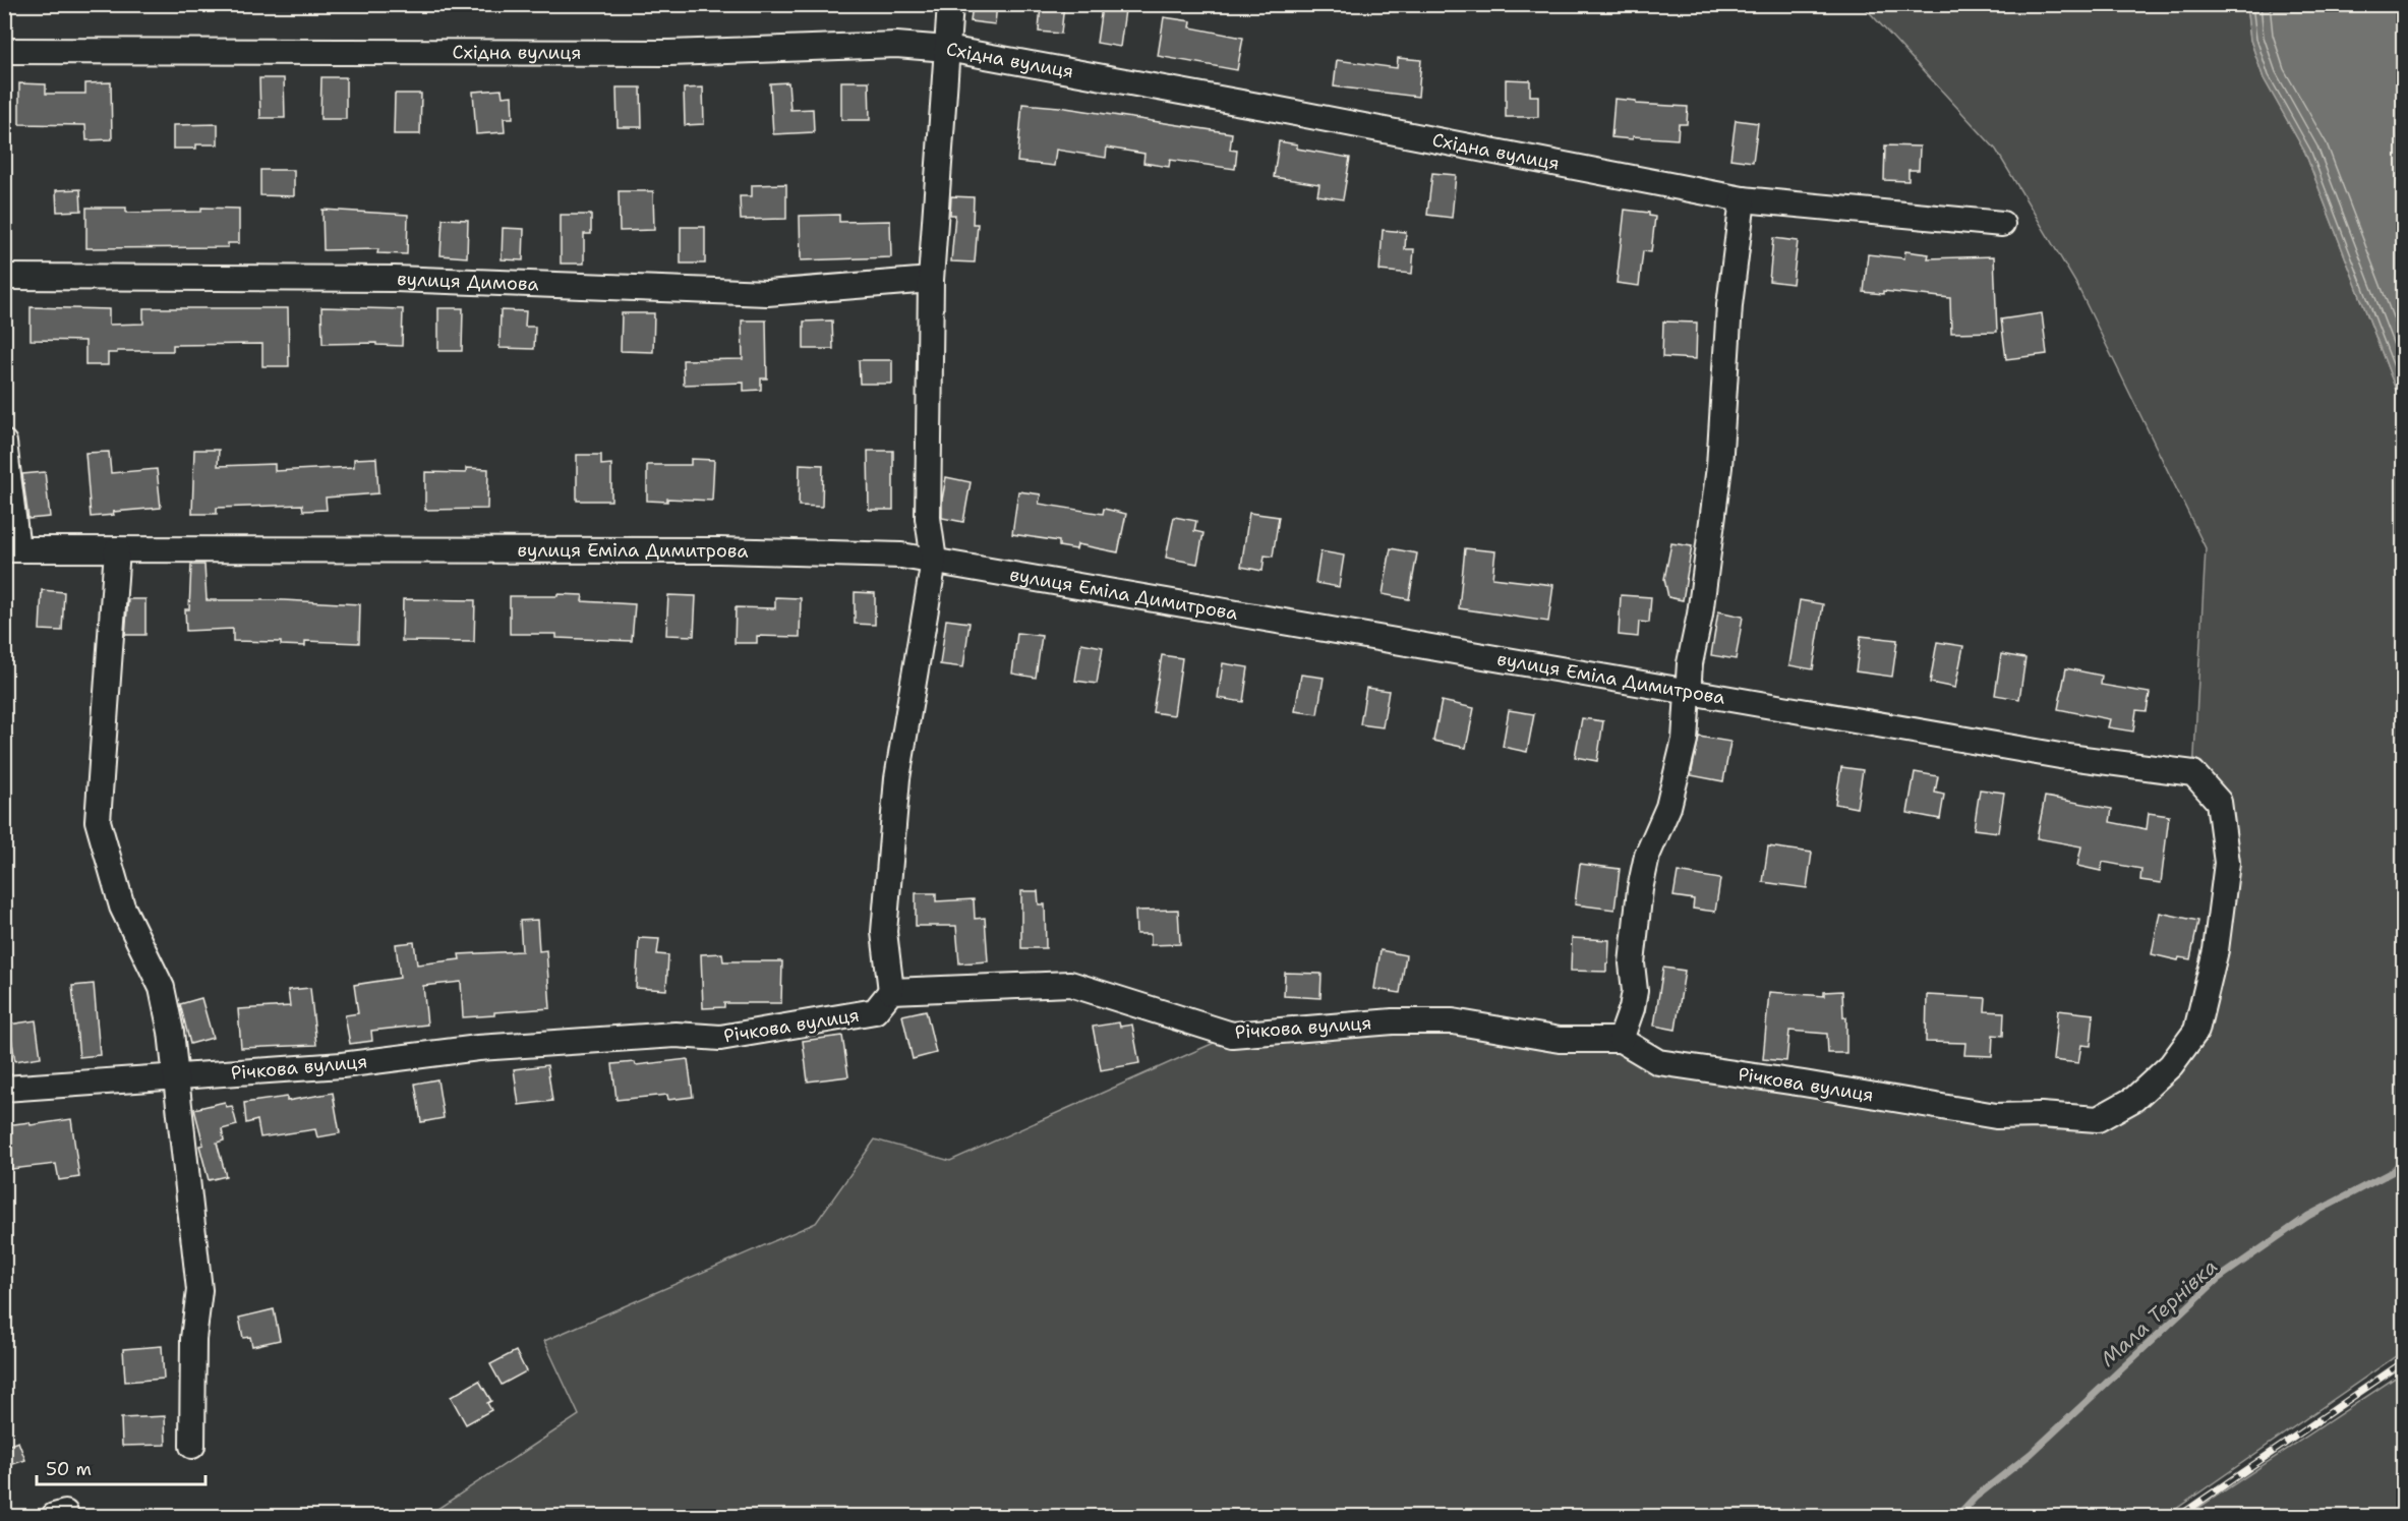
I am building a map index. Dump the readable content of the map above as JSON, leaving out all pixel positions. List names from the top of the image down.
{
  "streets": {
    "street": [
      "Східна вулиця",
      "вулиця Димова",
      "вулиця Еміла Димитрова",
      "Річкова вулиця"
    ]
  },
  "crossings": [
    ["вулиця Еміла Димитрова", "Річкова вулиця"]
  ],
  "water": ["Мала Тернівка"],
  "scale_bar": "50 m"
}
